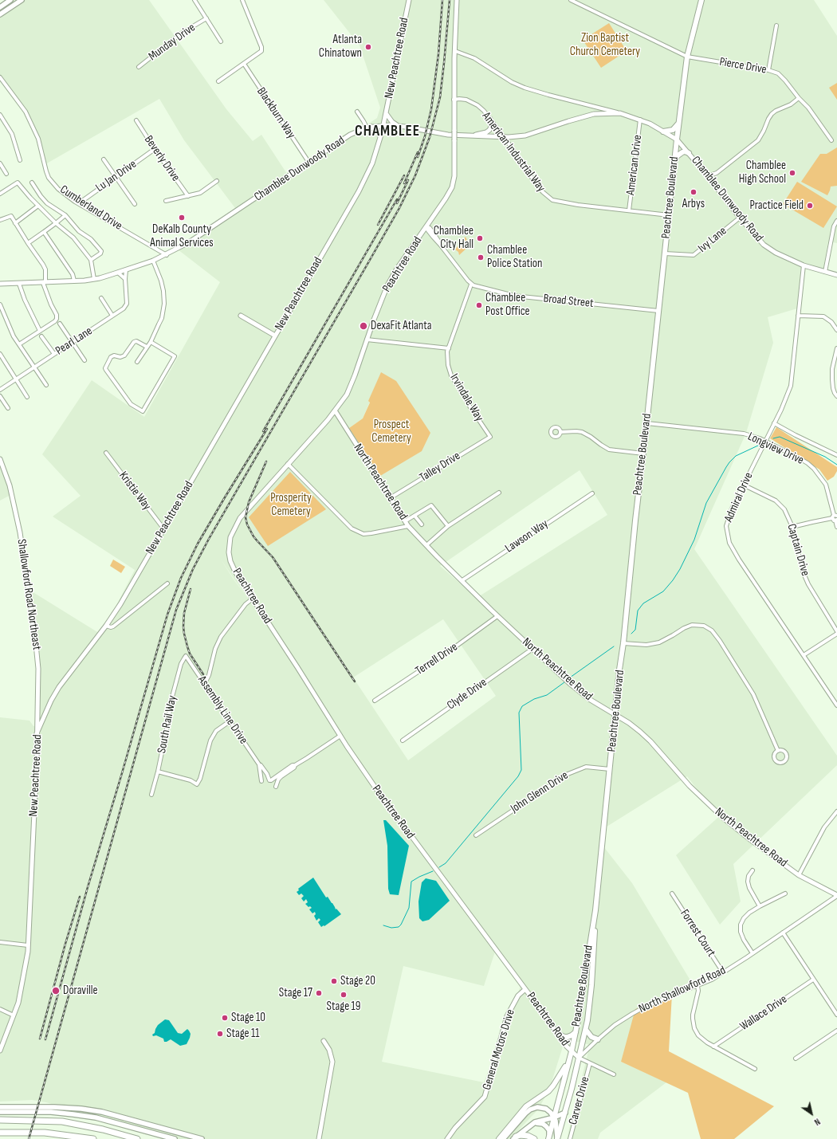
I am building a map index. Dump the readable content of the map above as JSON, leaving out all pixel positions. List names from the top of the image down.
{
  "streets": {
    "highway": ["Peachtree Boulevard"],
    "street": [
      "Munday Drive",
      "New Peachtree Road",
      "Pierce Drive",
      "Blackburn Way",
      "American Industrial Way",
      "Beverly Drive",
      "American Drive",
      "Chamblee Dunwoody Road",
      "Lu Jan Drive",
      "Cumberland Drive",
      "Ivy Lane",
      "Peachtree Road",
      "Broad Street",
      "Pearl Lane",
      "Irvindale Way",
      "Longview Drive",
      "Talley Drive",
      "North Peachtree Road",
      "Kristie Way",
      "Admiral Drive",
      "Lawson Way",
      "Captain Drive",
      "Shallowford Road Northeast",
      "Terrell Drive",
      "Clyde Drive",
      "Assembly Line Drive",
      "South Rail Way",
      "John Glenn Drive",
      "Forrest Court",
      "North Shallowford Road",
      "Wallace Drive",
      "General Motors Drive",
      "Carver Drive"
    ]
  },
  "crossings": [
    ["New Peachtree Road", "Chamblee Dunwoody Road"],
    ["New Peachtree Road", "Kristie Way"],
    ["New Peachtree Road", "Shallowford Road Northeast"],
    ["Pierce Drive", "Peachtree Boulevard"],
    ["Blackburn Way", "Chamblee Dunwoody Road"],
    ["American Industrial Way", "American Drive"],
    ["American Industrial Way", "Chamblee Dunwoody Road"],
    ["American Industrial Way", "Peachtree Boulevard"],
    ["American Industrial Way", "Peachtree Road"],
    ["Beverly Drive", "Lu Jan Drive"],
    ["American Drive", "Chamblee Dunwoody Road"],
    ["Chamblee Dunwoody Road", "Peachtree Boulevard"],
    ["Chamblee Dunwoody Road", "Cumberland Drive"],
    ["Chamblee Dunwoody Road", "Ivy Lane"],
    ["Chamblee Dunwoody Road", "Pearl Lane"],
    ["Chamblee Dunwoody Road", "Admiral Drive"],
    ["Lu Jan Drive", "Cumberland Drive"],
    ["Peachtree Boulevard", "Ivy Lane"],
    ["Peachtree Boulevard", "Peachtree Road"],
    ["Peachtree Boulevard", "Broad Street"],
    ["Peachtree Boulevard", "Longview Drive"],
    ["Peachtree Boulevard", "North Peachtree Road"],
    ["Peachtree Boulevard", "John Glenn Drive"],
    ["Peachtree Boulevard", "North Shallowford Road"],
    ["Peachtree Road", "North Peachtree Road"],
    ["Peachtree Road", "North Shallowford Road"],
    ["Peachtree Road", "General Motors Drive"],
    ["Broad Street", "Irvindale Way"],
    ["Irvindale Way", "Talley Drive"],
    ["Longview Drive", "Admiral Drive"],
    ["Talley Drive", "North Peachtree Road"],
    ["North Peachtree Road", "Lawson Way"],
    ["North Peachtree Road", "Terrell Drive"],
    ["North Peachtree Road", "Clyde Drive"],
    ["North Peachtree Road", "North Shallowford Road"],
    ["Admiral Drive", "Captain Drive"],
    ["Assembly Line Drive", "South Rail Way"],
    ["Forrest Court", "North Shallowford Road"]
  ],
  "districts": ["CHAMBLEE"],
  "parks": ["Zion Baptist Church Cemetery", "Prospect Cemetery", "Prosperity Cemetery"],
  "places": [
    "Atlanta Chinatown",
    "Chamblee High School",
    "Arbys",
    "Practice Field",
    "DeKalb County Animal Services",
    "Chamblee City Hall",
    "Chamblee Police Station",
    "Chamblee Post Office",
    "DexaFit Atlanta",
    "Stage 20",
    "Doraville",
    "Stage 17",
    "Stage 19",
    "Stage 10",
    "Stage 11"
  ],
  "north": "bottom right"
}
